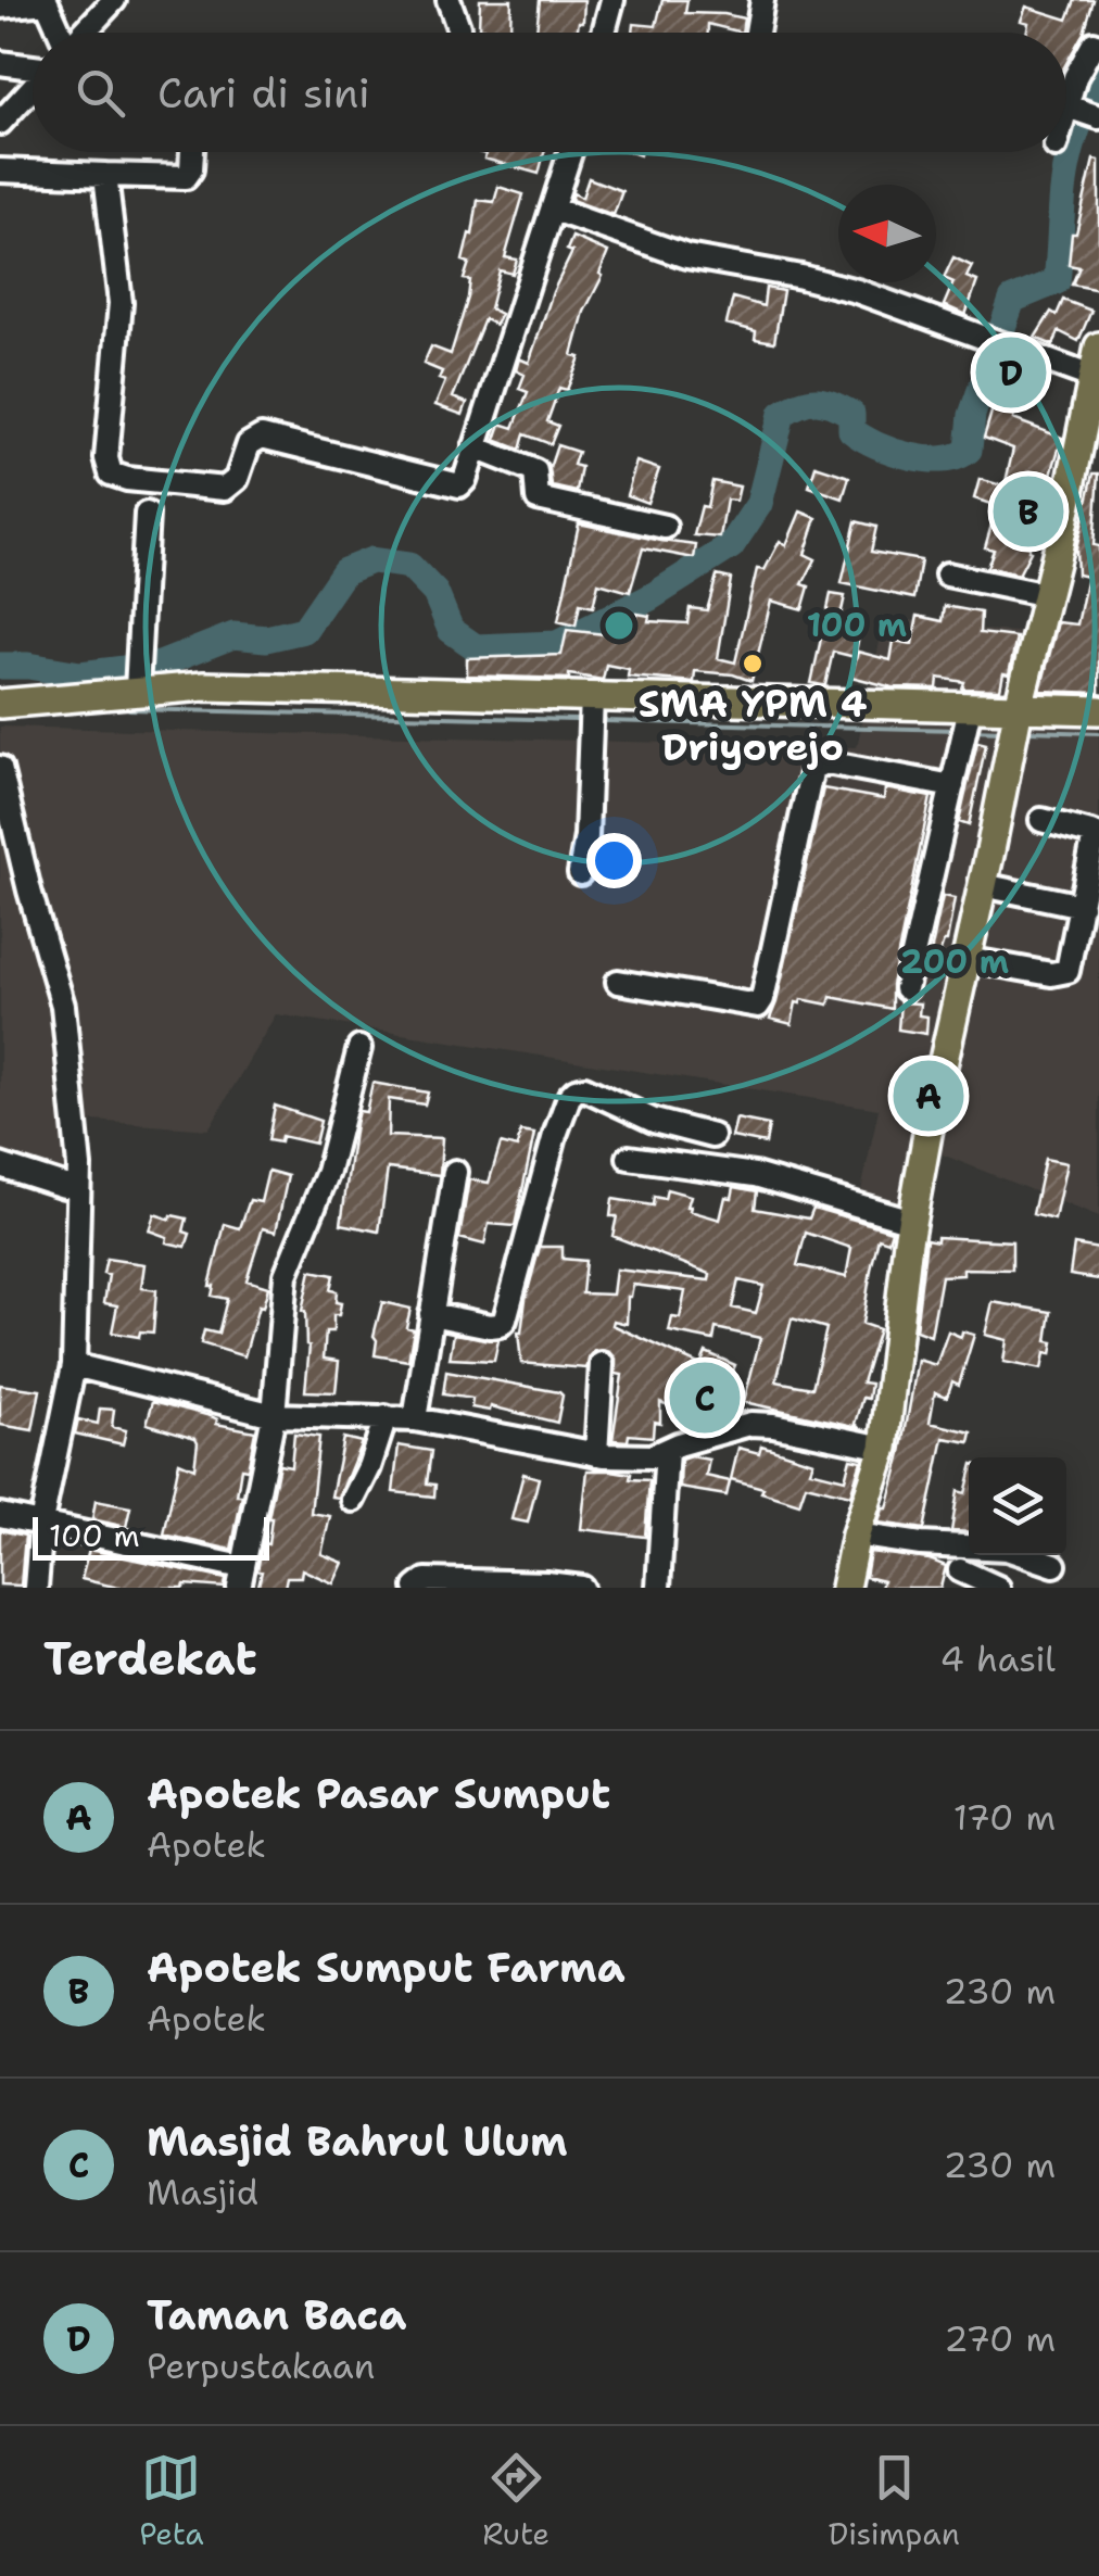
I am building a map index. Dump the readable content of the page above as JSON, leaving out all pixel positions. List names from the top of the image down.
{
  "places": ["SMA YPM 4 Driyorejo"],
  "scale_bar": "100 m",
  "north": "left",
  "page": {
    "search": "Cari di sini",
    "pins": [
      "D",
      "B",
      "A",
      "C"
    ],
    "scale": "100 m",
    "heading": ["Terdekat", "4 hasil"],
    "list": [
      {
        "mark": "A",
        "name": "Apotek Pasar Sumput",
        "note": "Apotek",
        "value": "170 m"
      },
      {
        "mark": "B",
        "name": "Apotek Sumput Farma",
        "note": "Apotek",
        "value": "230 m"
      },
      {
        "mark": "C",
        "name": "Masjid Bahrul Ulum",
        "note": "Masjid",
        "value": "230 m"
      },
      {
        "mark": "D",
        "name": "Taman Baca",
        "note": "Perpustakaan",
        "value": "270 m"
      }
    ],
    "nav": ["Peta", "Rute", "Disimpan"]
  },
  "rings": ["100 m", "200 m"]
}
